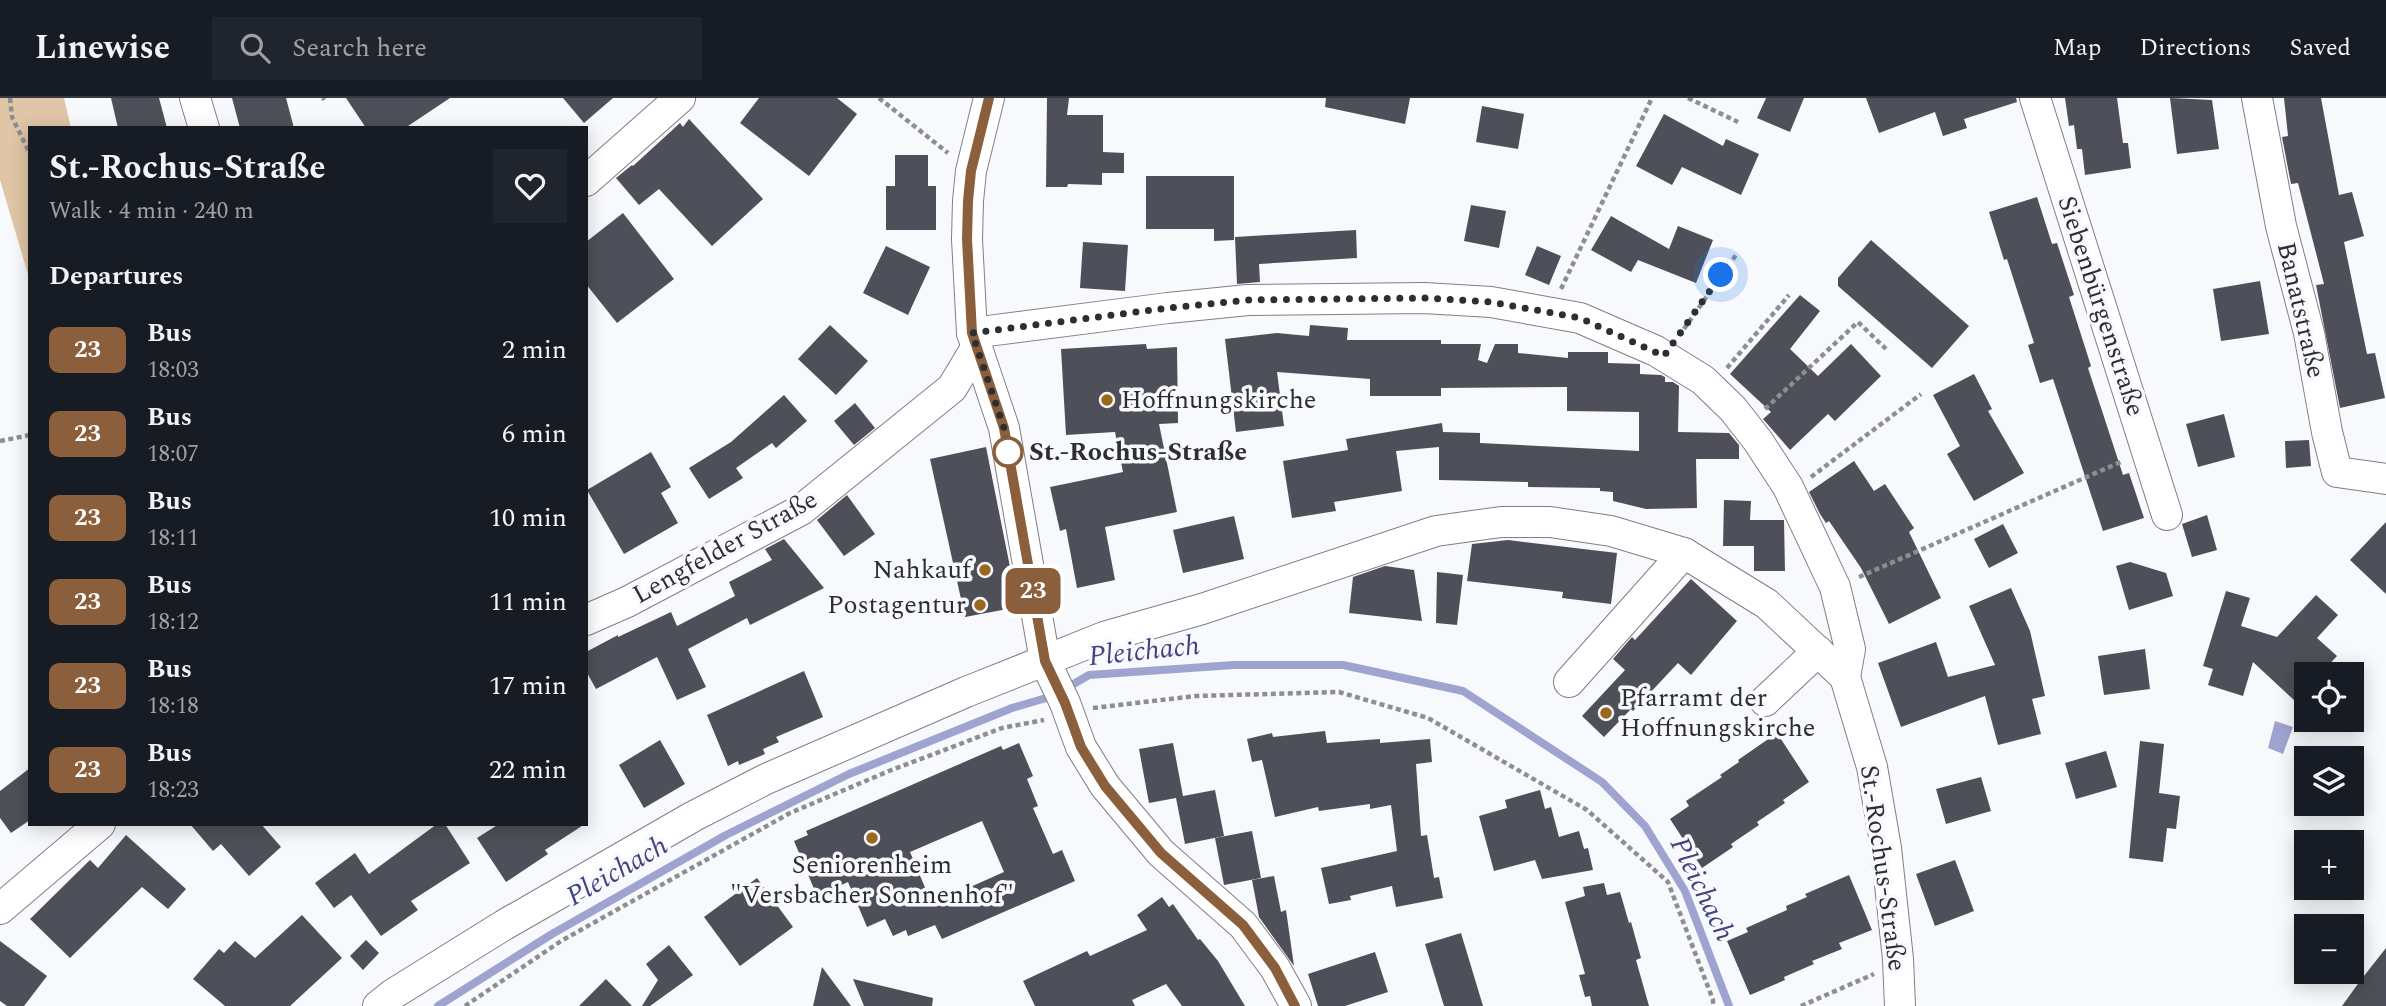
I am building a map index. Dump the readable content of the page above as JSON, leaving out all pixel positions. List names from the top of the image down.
{
  "streets": {
    "street": [
      "Siebenbürgenstraße",
      "Banatstraße",
      "Lengfelder Straße",
      "St.-Rochus-Straße"
    ]
  },
  "water": ["Pleichach"],
  "places": [
    "Hoffnungskirche",
    "St.-Rochus-Straße",
    "Nahkauf",
    "Postagentur",
    "Pfarramt der Hoffnungskirche",
    "Seniorenheim \"Versbacher Sonnenhof\""
  ],
  "lines": ["bus line 23"],
  "page": {
    "header": "Linewise",
    "search": "Search here",
    "nav": ["Map", "Directions", "Saved"],
    "on_map": "23",
    "heading": [
      ["St.-Rochus-Straße", "Walk · 4 min · 240 m"],
      "Departures"
    ],
    "list": [
      {
        "mark": "23",
        "name": "Bus",
        "note": "18:03",
        "value": "2 min"
      },
      {
        "mark": "23",
        "name": "Bus",
        "note": "18:07",
        "value": "6 min"
      },
      {
        "mark": "23",
        "name": "Bus",
        "note": "18:11",
        "value": "10 min"
      },
      {
        "mark": "23",
        "name": "Bus",
        "note": "18:12",
        "value": "11 min"
      },
      {
        "mark": "23",
        "name": "Bus",
        "note": "18:18",
        "value": "17 min"
      },
      {
        "mark": "23",
        "name": "Bus",
        "note": "18:23",
        "value": "22 min"
      }
    ],
    "map_buttons": ["+", "−"]
  }
}
